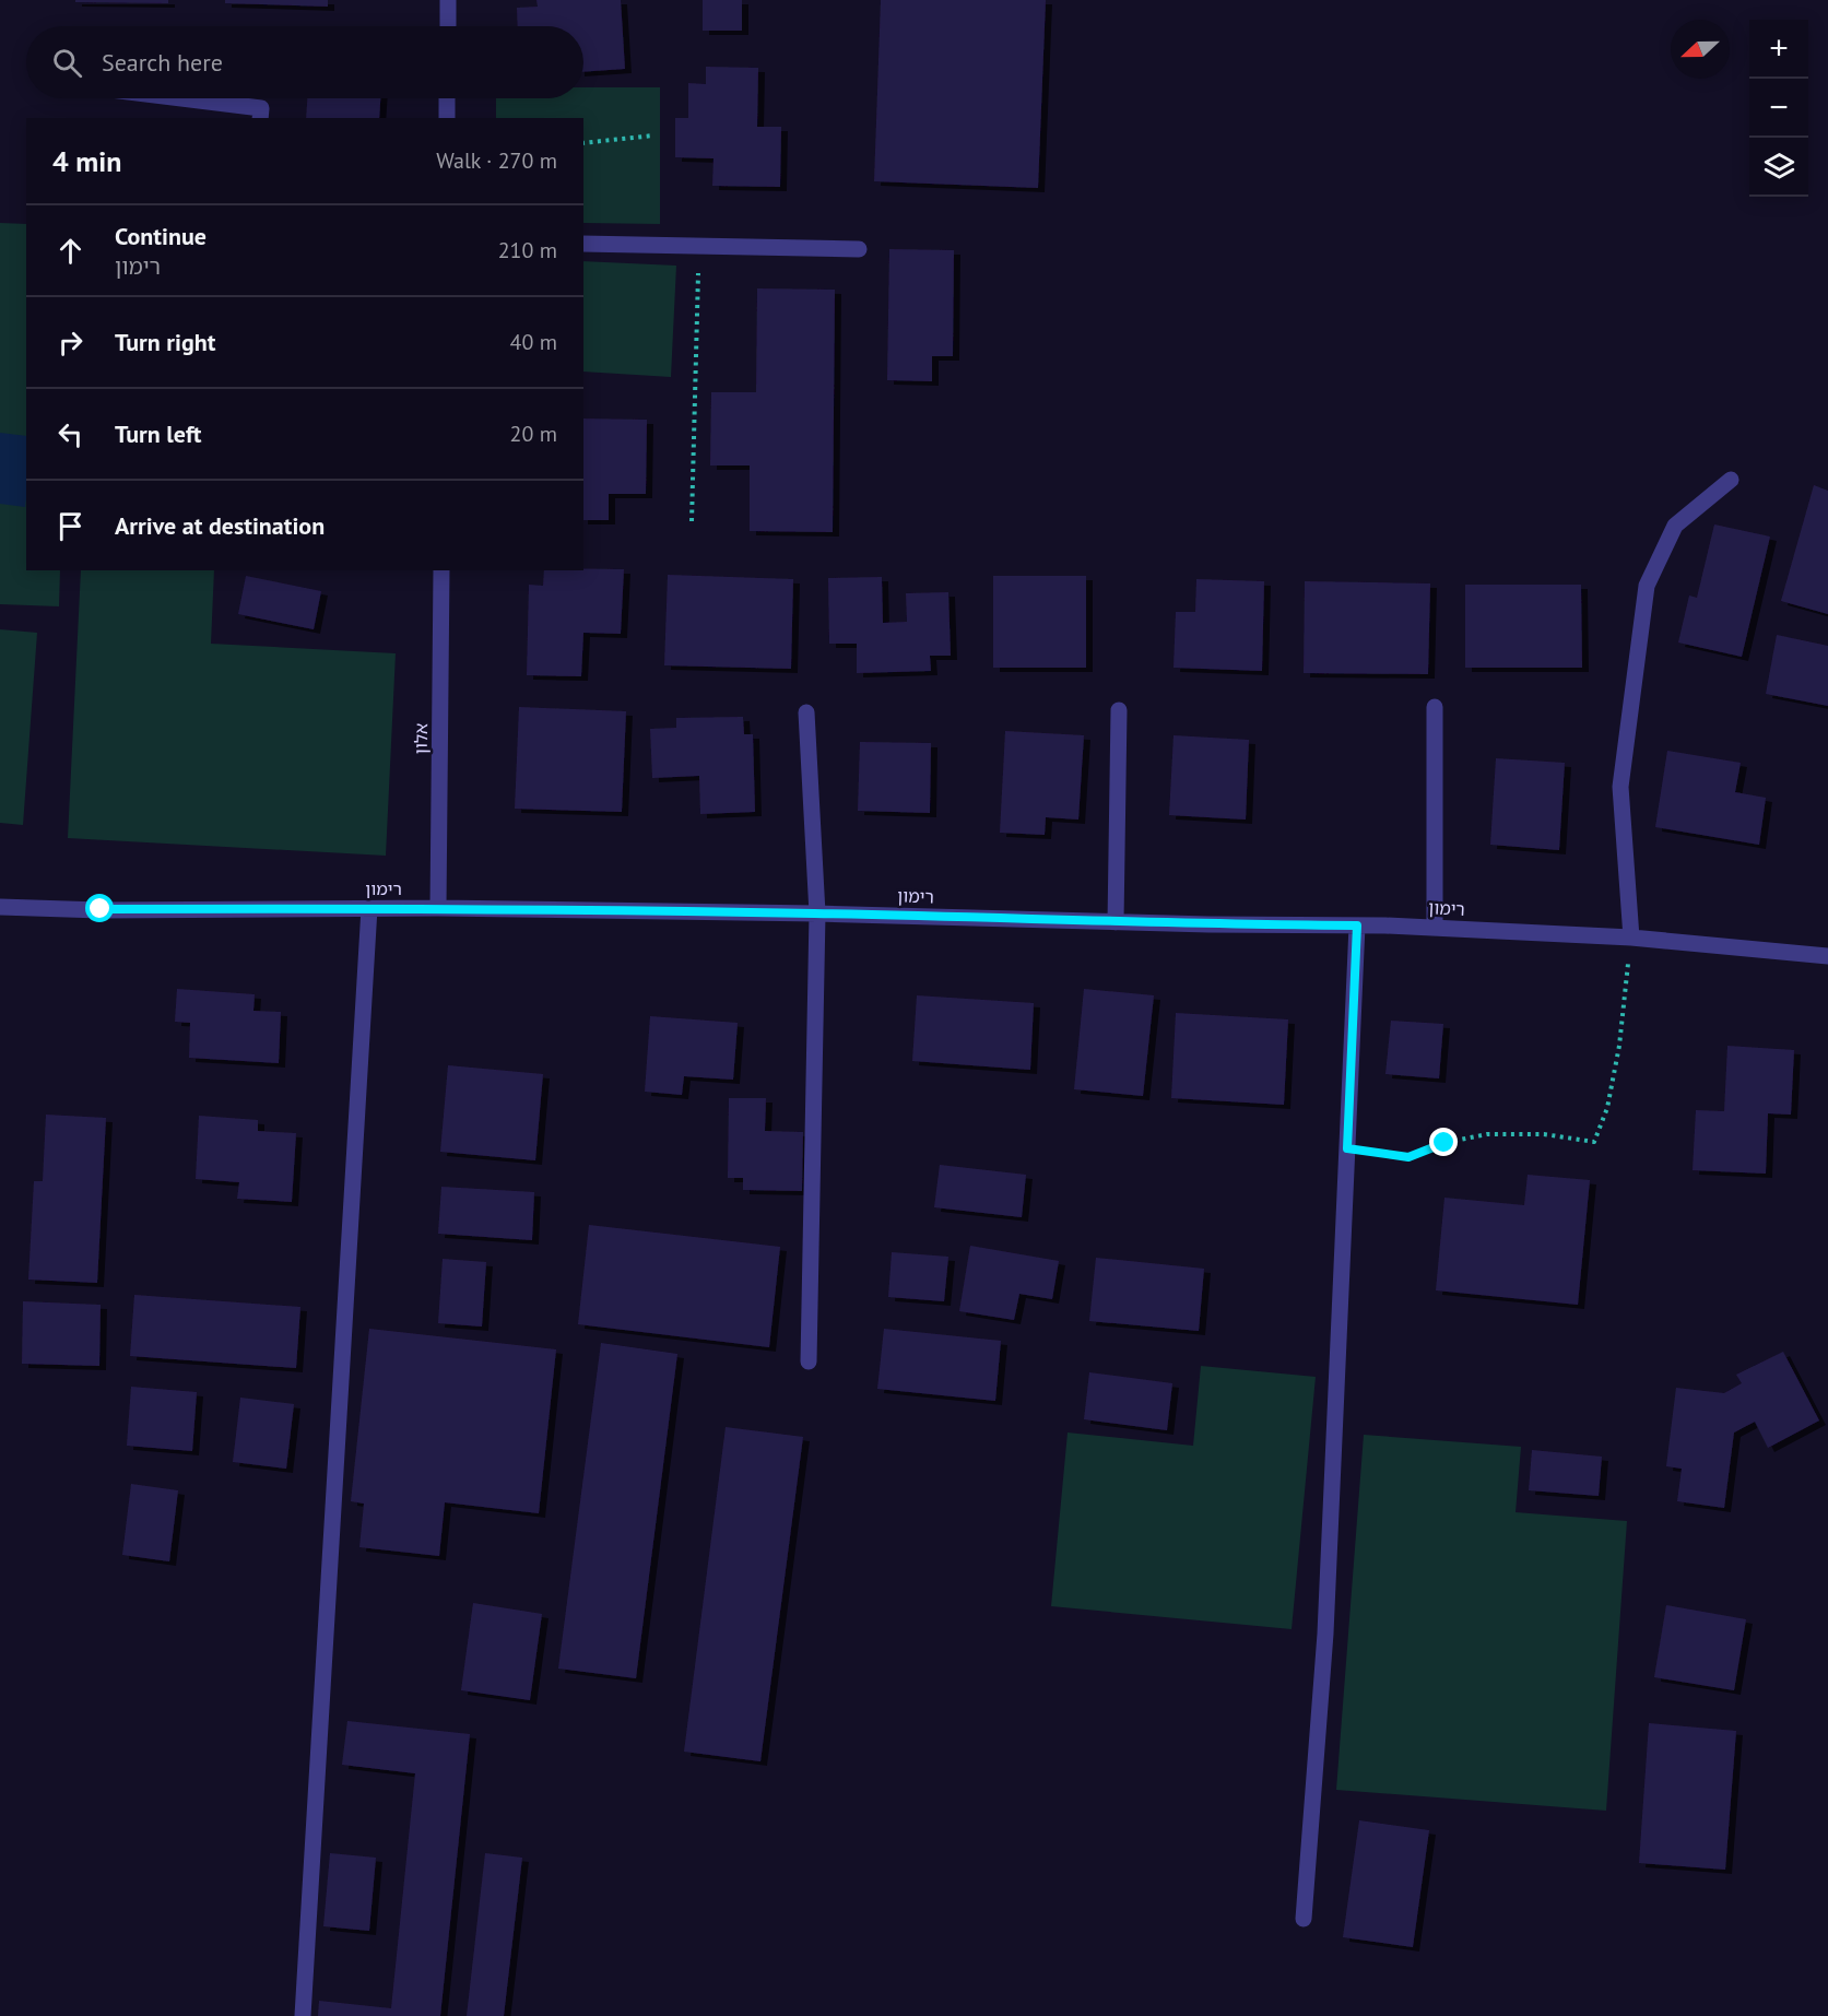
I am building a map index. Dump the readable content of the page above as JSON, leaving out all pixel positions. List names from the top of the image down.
{
  "streets": {
    "street": ["אלון", "רימון"]
  },
  "crossings": [
    ["אלון", "רימון"]
  ],
  "north": "left",
  "page": {
    "map_buttons": ["+", "−"],
    "search": "Search here",
    "heading": ["4 min", "Walk · 270 m"],
    "list": [
      ["Continue", "רימון", "210 m"],
      ["Turn right", "40 m"],
      ["Turn left", "20 m"],
      "Arrive at destination"
    ]
  }
}
